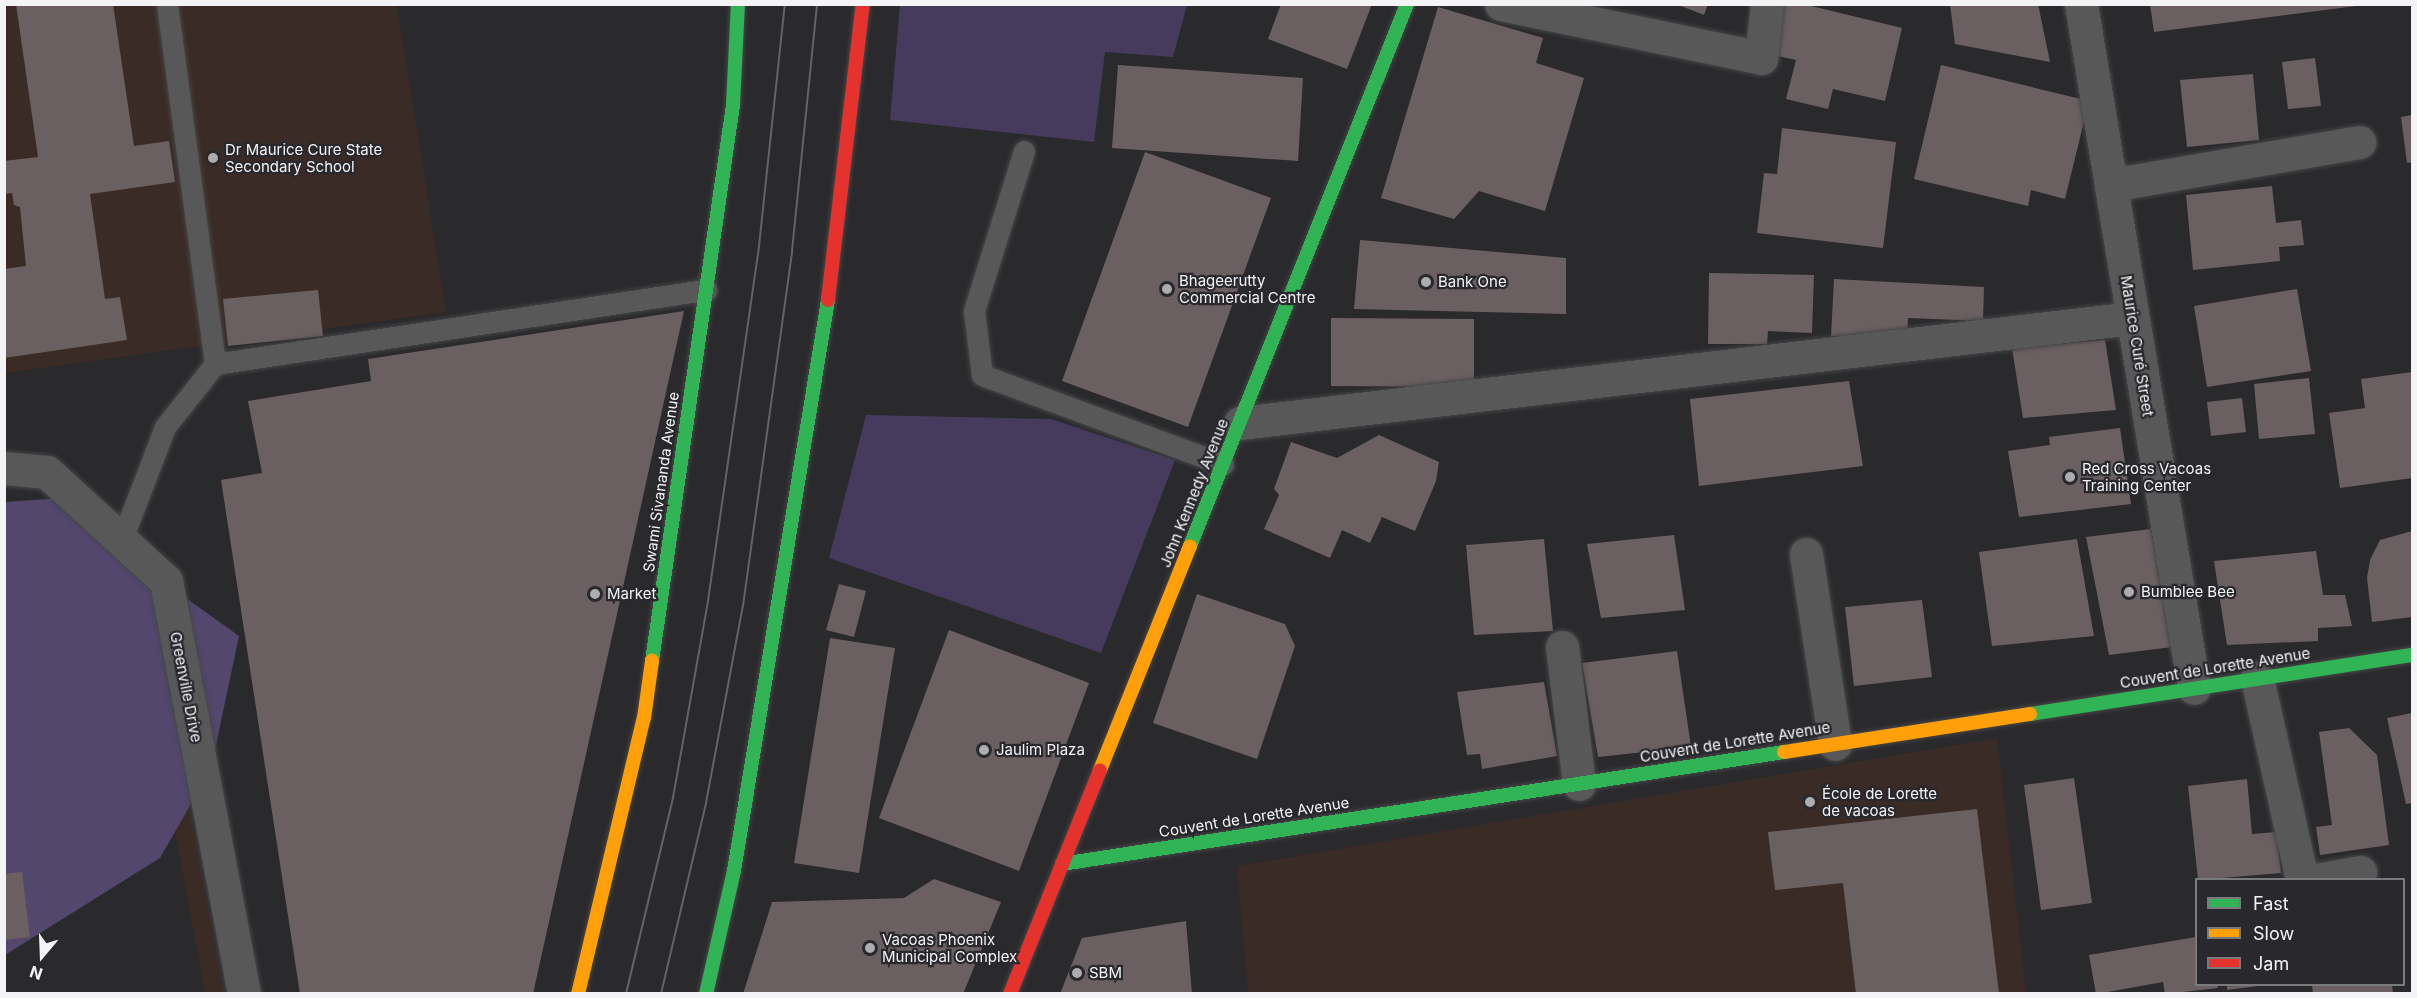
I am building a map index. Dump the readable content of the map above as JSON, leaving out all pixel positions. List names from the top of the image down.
{
  "streets": {
    "street": [
      "Maurice Curé Street",
      "Swami Sivananda Avenue",
      "John Kennedy Avenue",
      "Couvent de Lorette Avenue",
      "Greenville Drive"
    ]
  },
  "crossings": [
    ["Maurice Curé Street", "Couvent de Lorette Avenue"],
    ["John Kennedy Avenue", "Couvent de Lorette Avenue"]
  ],
  "places": [
    "Dr Maurice Cure State Secondary School",
    "Bank One",
    "Bhageerutty Commercial Centre",
    "Red Cross Vacoas Training Center",
    "Bumblee Bee",
    "Market",
    "Jaulim Plaza",
    "École de Lorette de vacoas",
    "Vacoas Phoenix Municipal Complex",
    "SBM"
  ],
  "legend": ["Fast", "Slow", "Jam"],
  "north": "bottom"
}
